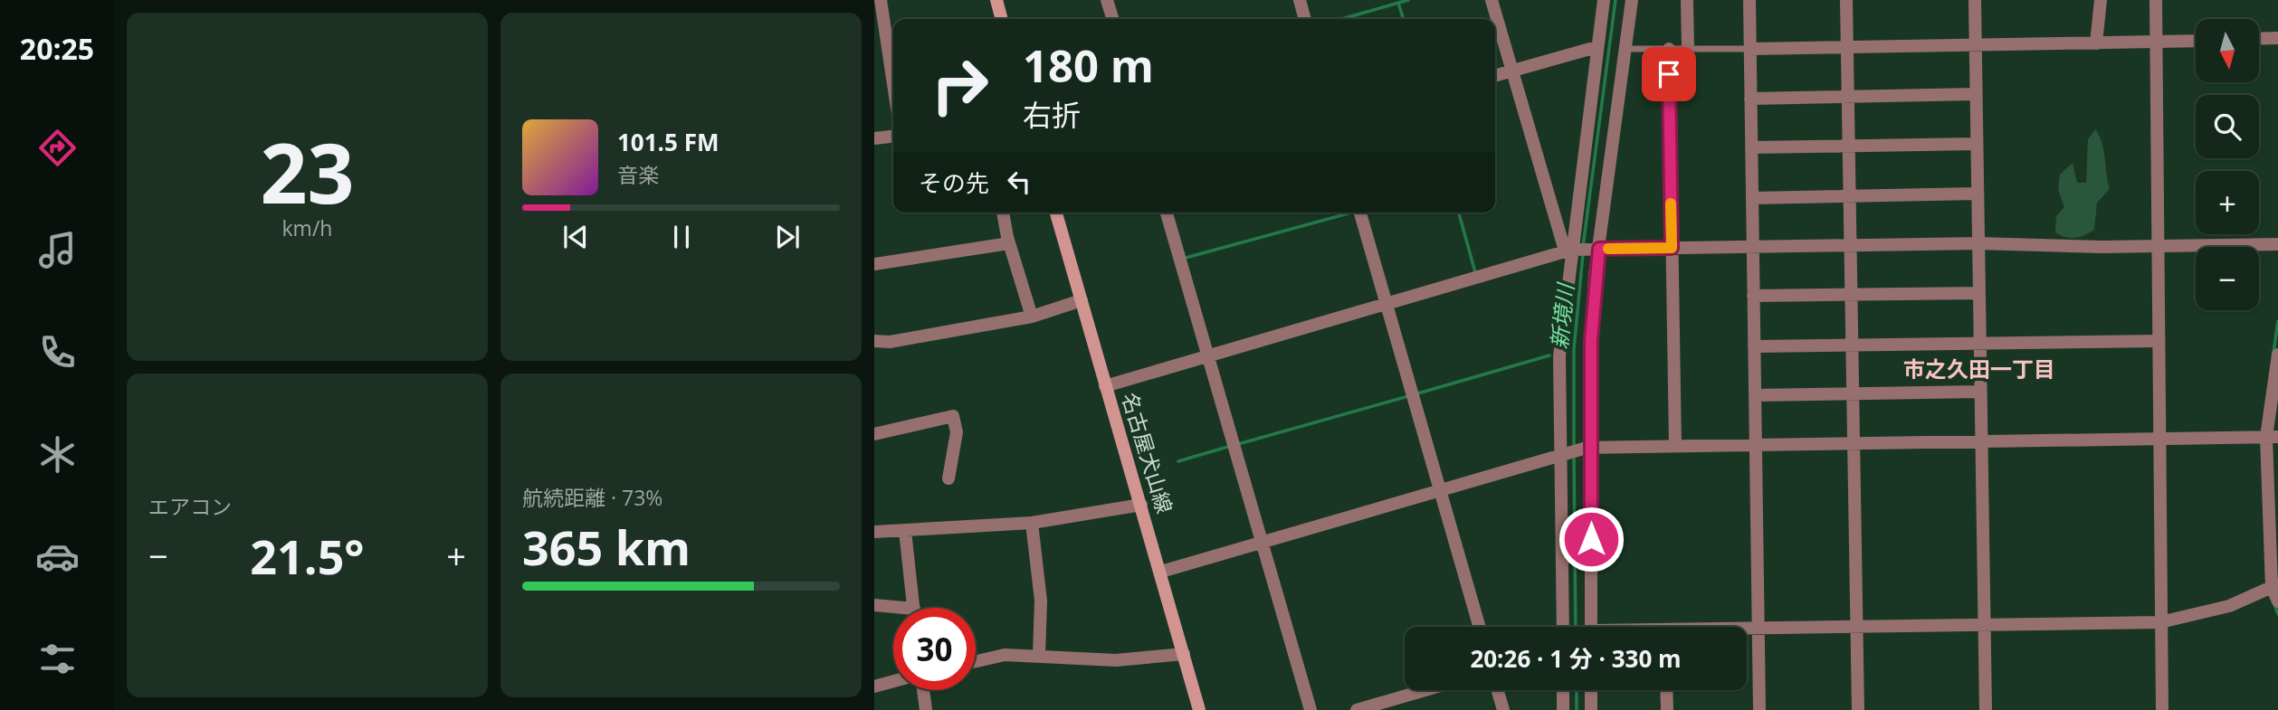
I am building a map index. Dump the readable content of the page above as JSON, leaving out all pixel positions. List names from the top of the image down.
{
  "streets": {
    "main road": ["名古屋犬山線"]
  },
  "districts": ["市之久田一丁目"],
  "water": ["新境川"],
  "north": "bottom",
  "page": {
    "tabs": "20:25",
    "tile": [
      ["23", "km/h"],
      "エアコン",
      ["航続距離 · 73%", "365 km"]
    ],
    "map_buttons": ["+", "−"],
    "turn": ["180 m", "右折"],
    "song": ["101.5 FM", "音楽"],
    "then": "その先",
    "heat": ["−", "21.5°", "+"],
    "limit": "30",
    "trip": "20:26 · 1 分 · 330 m"
  }
}
